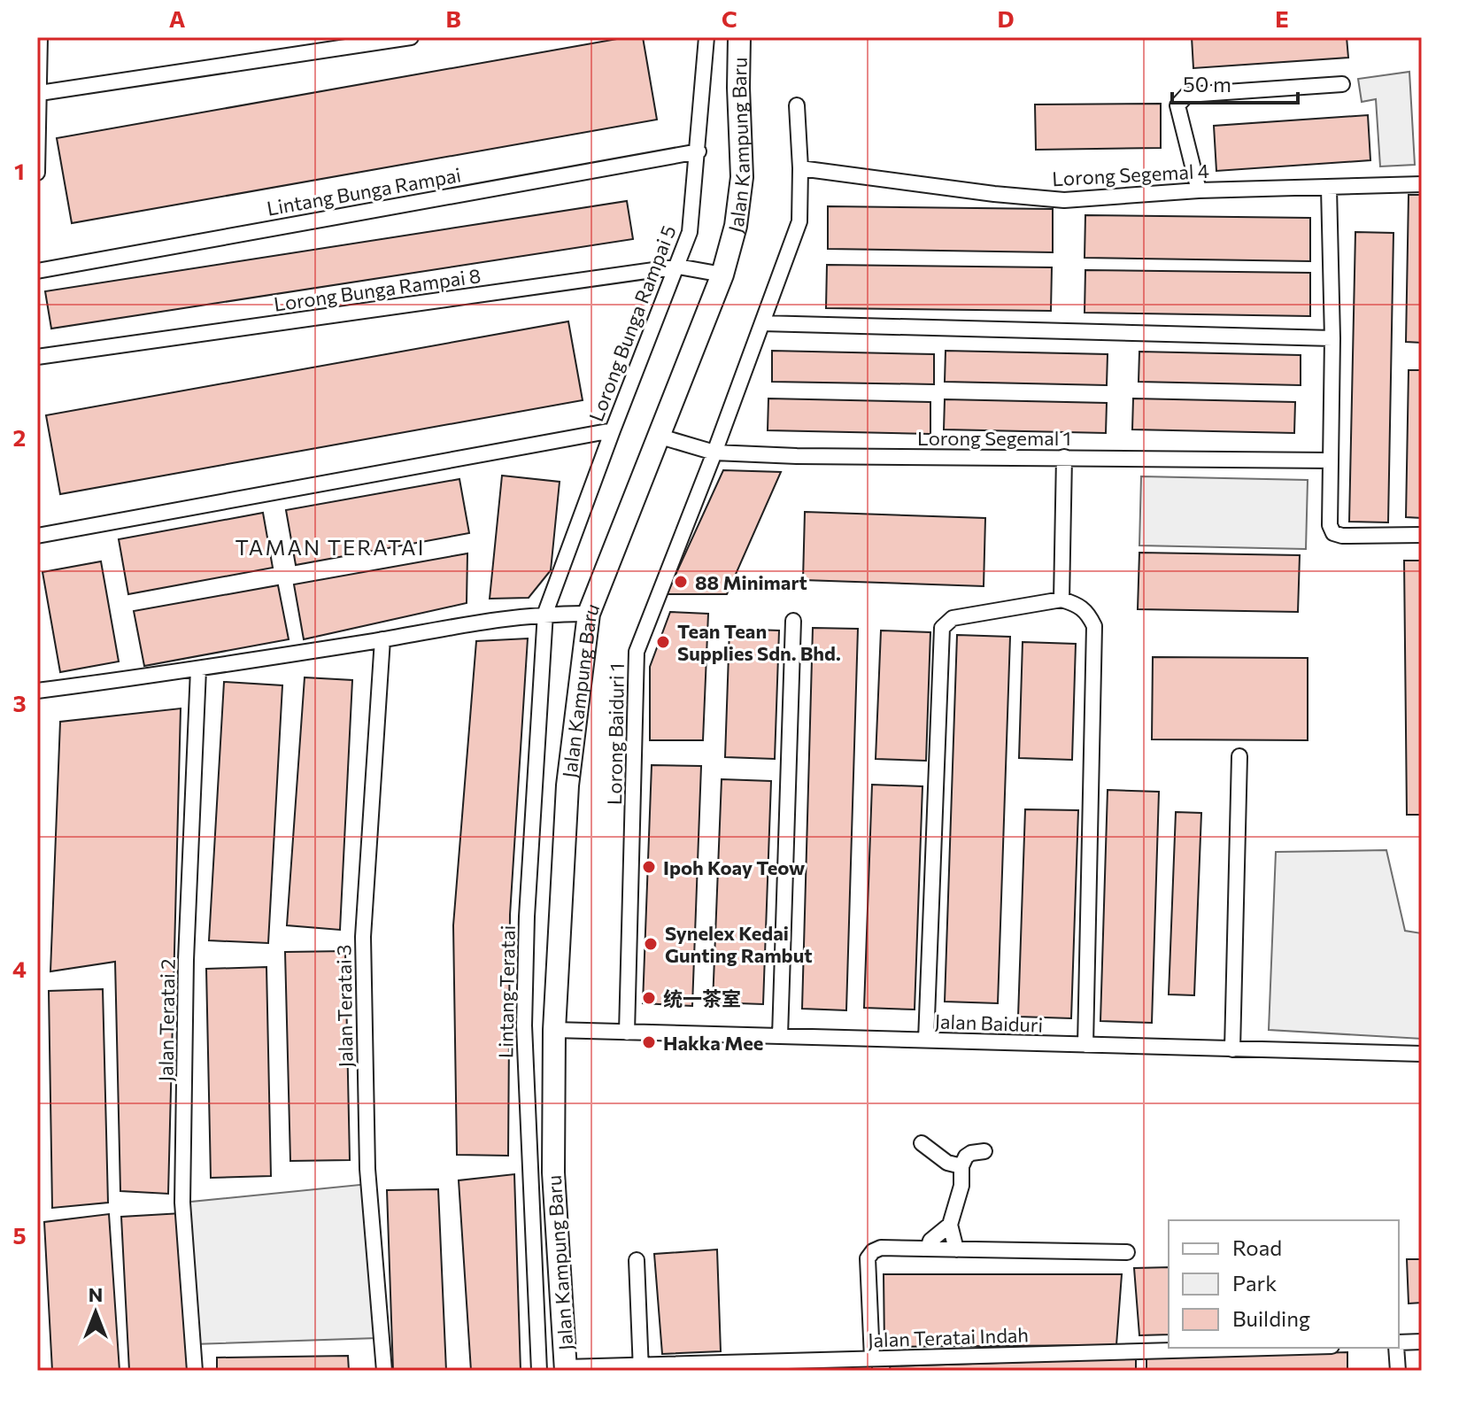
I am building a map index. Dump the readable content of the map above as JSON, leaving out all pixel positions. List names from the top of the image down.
{
  "streets": {
    "street": [
      "Jalan Kampung Baru",
      "Lorong Segemal 4",
      "Lintang Bunga Rampai",
      "Lorong Bunga Rampai 8",
      "Lorong Bunga Rampai 5",
      "Lorong Segemal 1",
      "Lorong Baiduri 1",
      "Lintang Teratai",
      "Jalan Teratai 3",
      "Jalan Teratai 2",
      "Jalan Baiduri",
      "Jalan Teratai Indah"
    ]
  },
  "crossings": [
    ["Jalan Kampung Baru", "Lorong Bunga Rampai 8"],
    ["Jalan Kampung Baru", "Lorong Segemal 1"],
    ["Jalan Kampung Baru", "Jalan Baiduri"],
    ["Jalan Kampung Baru", "Jalan Teratai Indah"],
    ["Lintang Bunga Rampai", "Lorong Bunga Rampai 5"],
    ["Lorong Bunga Rampai 8", "Lorong Bunga Rampai 5"],
    ["Lorong Bunga Rampai 5", "Lintang Teratai"],
    ["Lorong Segemal 1", "Lorong Baiduri 1"],
    ["Lorong Baiduri 1", "Jalan Baiduri"]
  ],
  "districts": ["TAMAN TERATAI"],
  "places": [
    "88 Minimart",
    "Tean Tean Supplies Sdn. Bhd.",
    "Ipoh Koay Teow",
    "Synelex Kedai Gunting Rambut",
    "统一茶室",
    "Hakka Mee"
  ],
  "legend": ["Road", "Park", "Building"],
  "scale_bar": "50 m",
  "north": "top",
  "grid": {
    "columns": [
      "A",
      "B",
      "C",
      "D",
      "E"
    ],
    "rows": [
      "1",
      "2",
      "3",
      "4",
      "5"
    ]
  }
}
